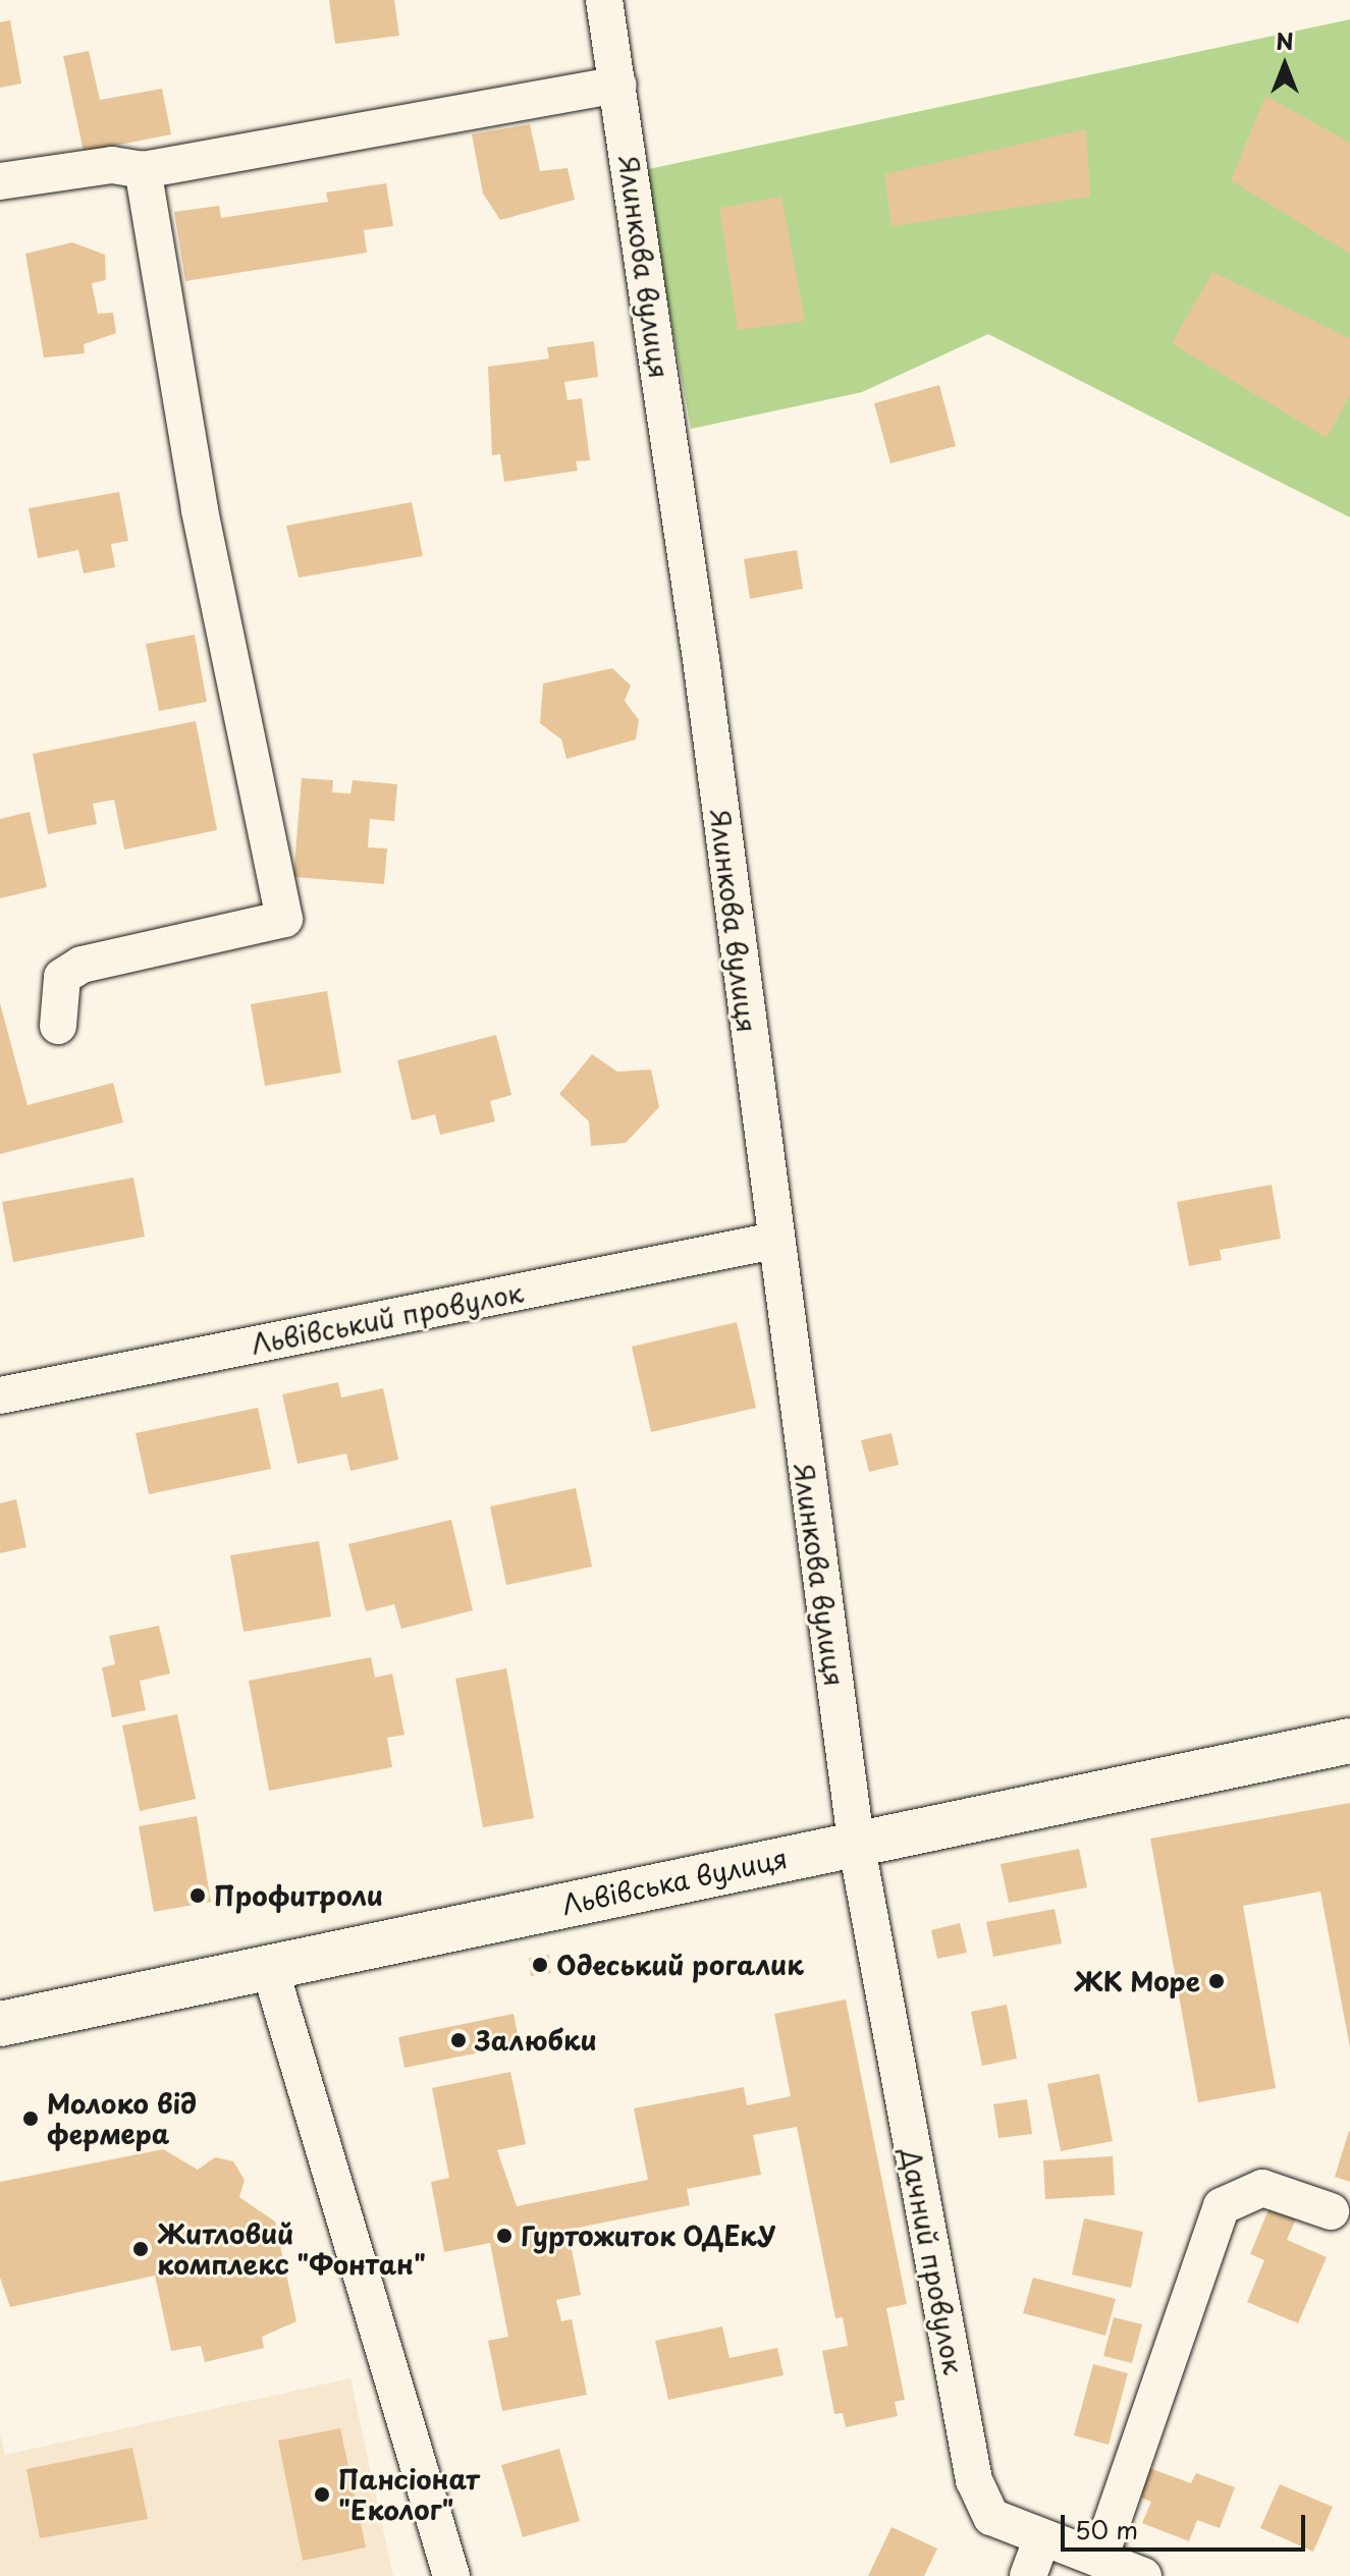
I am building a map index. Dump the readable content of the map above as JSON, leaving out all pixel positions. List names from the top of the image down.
{
  "streets": {
    "main road": ["Львівська вулиця"],
    "street": ["Ялинкова вулиця", "Львівський провулок", "Дачний провулок"]
  },
  "crossings": [
    ["Ялинкова вулиця", "Львівський провулок"],
    ["Ялинкова вулиця", "Львівська вулиця"],
    ["Ялинкова вулиця", "Дачний провулок"],
    ["Львівська вулиця", "Дачний провулок"]
  ],
  "places": [
    "Профитроли",
    "Одеський рогалик",
    "ЖК Море",
    "Залюбки",
    "Молоко від фермера",
    "Гуртожиток ОДЕкУ",
    "Житловий комплекс \"Фонтан\"",
    "Пансіонат \"Еколог\""
  ],
  "scale_bar": "50 m",
  "north": "top"
}
